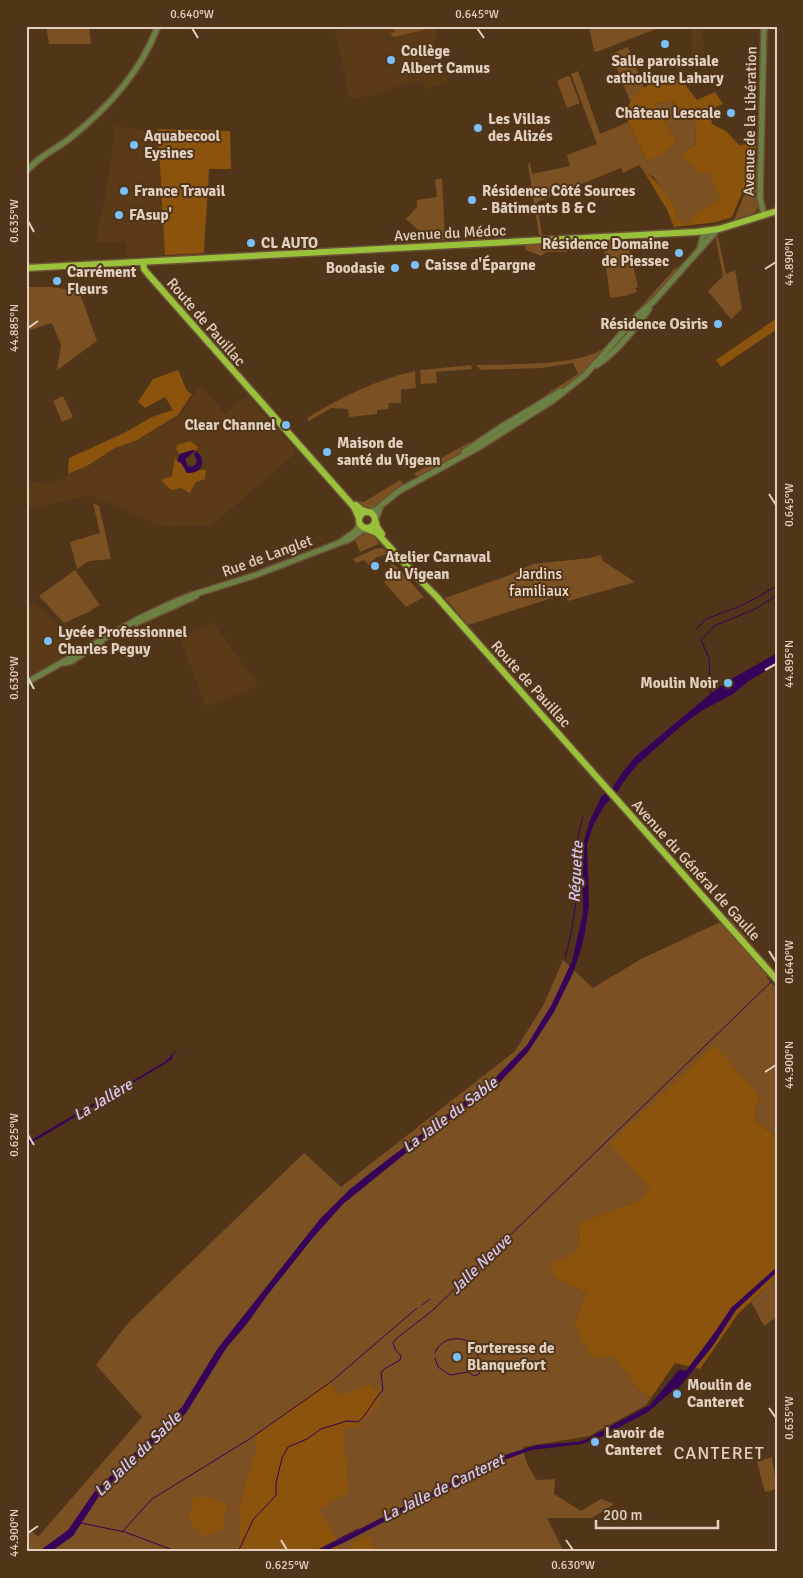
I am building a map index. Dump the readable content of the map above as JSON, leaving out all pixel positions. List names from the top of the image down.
{
  "streets": {
    "main road": ["Avenue du Médoc", "Route de Pauillac", "Avenue du Général de Gaulle"],
    "street": ["Avenue de la Libération", "Rue de Langlet"]
  },
  "crossings": [
    ["Avenue de la Libération", "Avenue du Médoc"],
    ["Avenue du Médoc", "Route de Pauillac"],
    ["Route de Pauillac", "Rue de Langlet"],
    ["Route de Pauillac", "Avenue du Général de Gaulle"]
  ],
  "districts": ["CANTERET"],
  "water": [
    "Réguette",
    "La Jallère",
    "La Jalle du Sable",
    "Jalle Neuve",
    "La Jalle de Canteret"
  ],
  "parks": ["Jardins familiaux"],
  "places": [
    "Salle paroissiale catholique Lahary",
    "Collège Albert Camus",
    "Château Lescale",
    "Les Villas des Alizés",
    "Aquabecool Eysines",
    "France Travail",
    "Résidence Côté Sources - Bâtiments B & C",
    "FAsup'",
    "CL AUTO",
    "Résidence Domaine de Piessec",
    "Caisse d'Épargne",
    "Boodasie",
    "Carrément Fleurs",
    "Résidence Osiris",
    "Clear Channel",
    "Maison de santé du Vigean",
    "Atelier Carnaval du Vigean",
    "Lycée Professionnel Charles Peguy",
    "Moulin Noir",
    "Forteresse de Blanquefort",
    "Moulin de Canteret",
    "Lavoir de Canteret"
  ],
  "scale_bar": "200 m",
  "coordinates": [
    "0.640°W",
    "0.645°W",
    "0.635°W",
    "44.890°N",
    "44.885°N",
    "44.895°N",
    "0.630°W",
    "44.900°N",
    "0.625°W"
  ]
}
